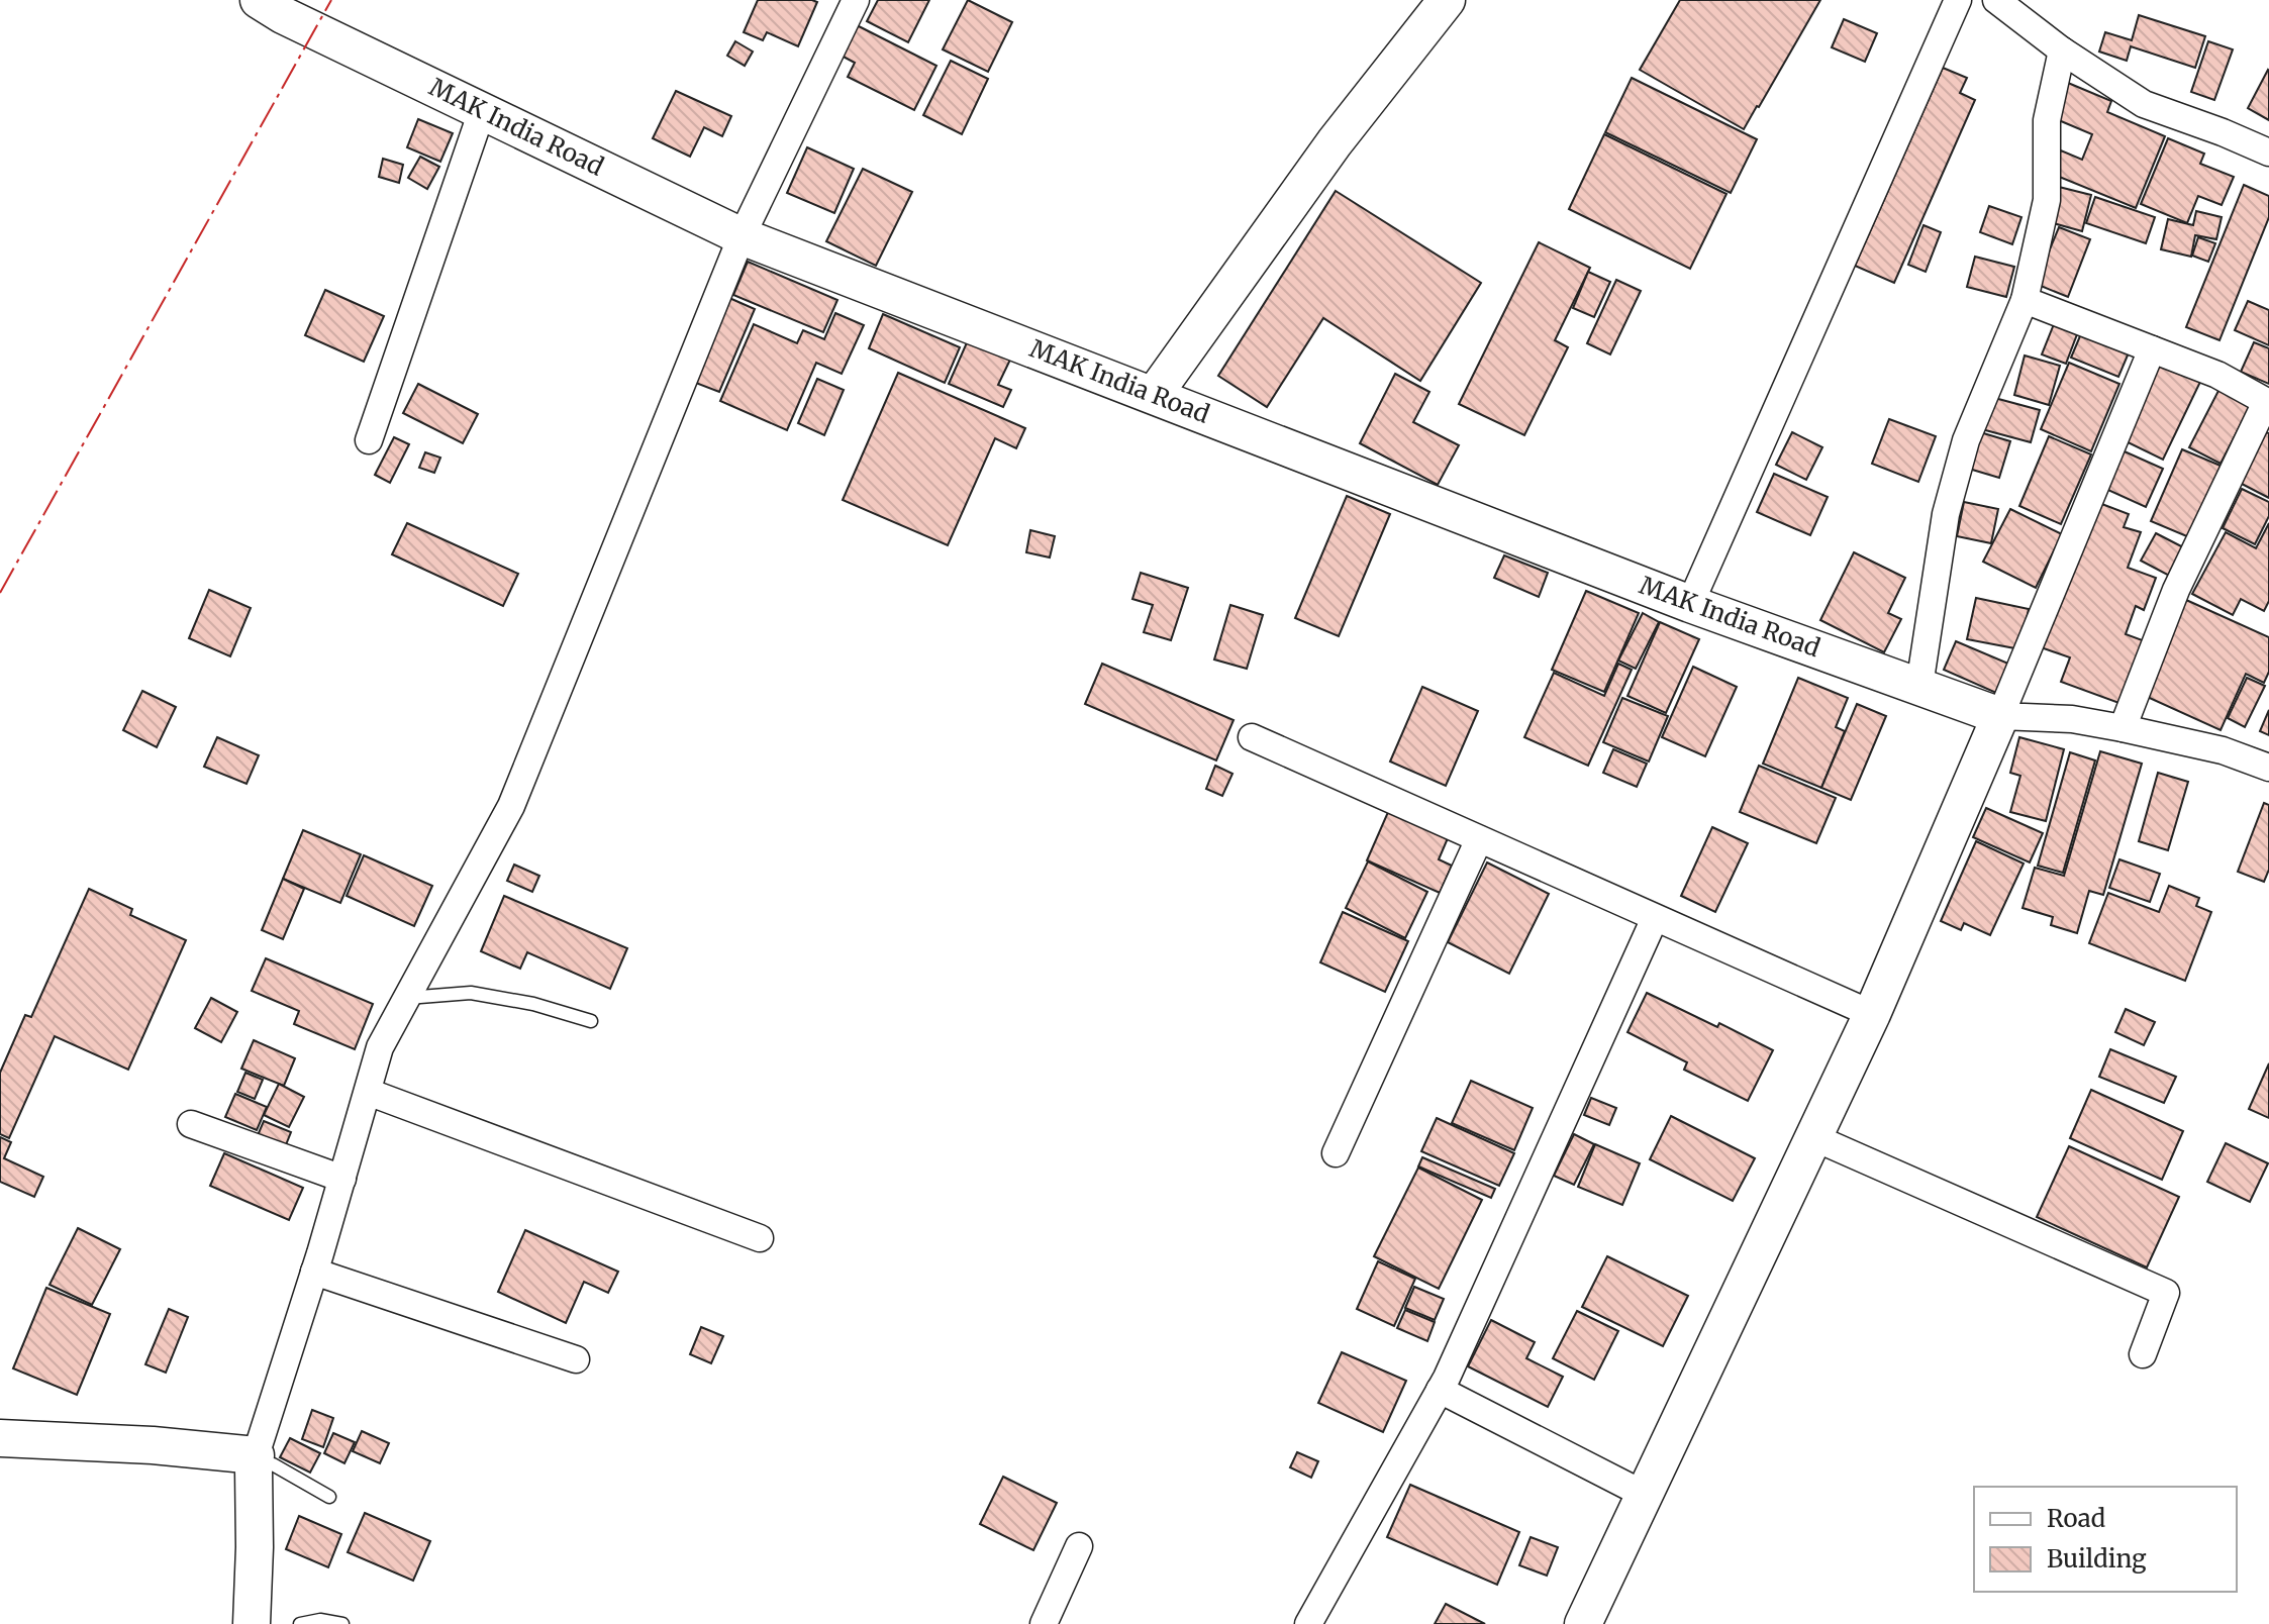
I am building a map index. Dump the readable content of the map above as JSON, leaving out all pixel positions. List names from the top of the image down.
{
  "streets": {
    "street": ["MAK India Road"]
  },
  "legend": ["Road", "Building"]
}
